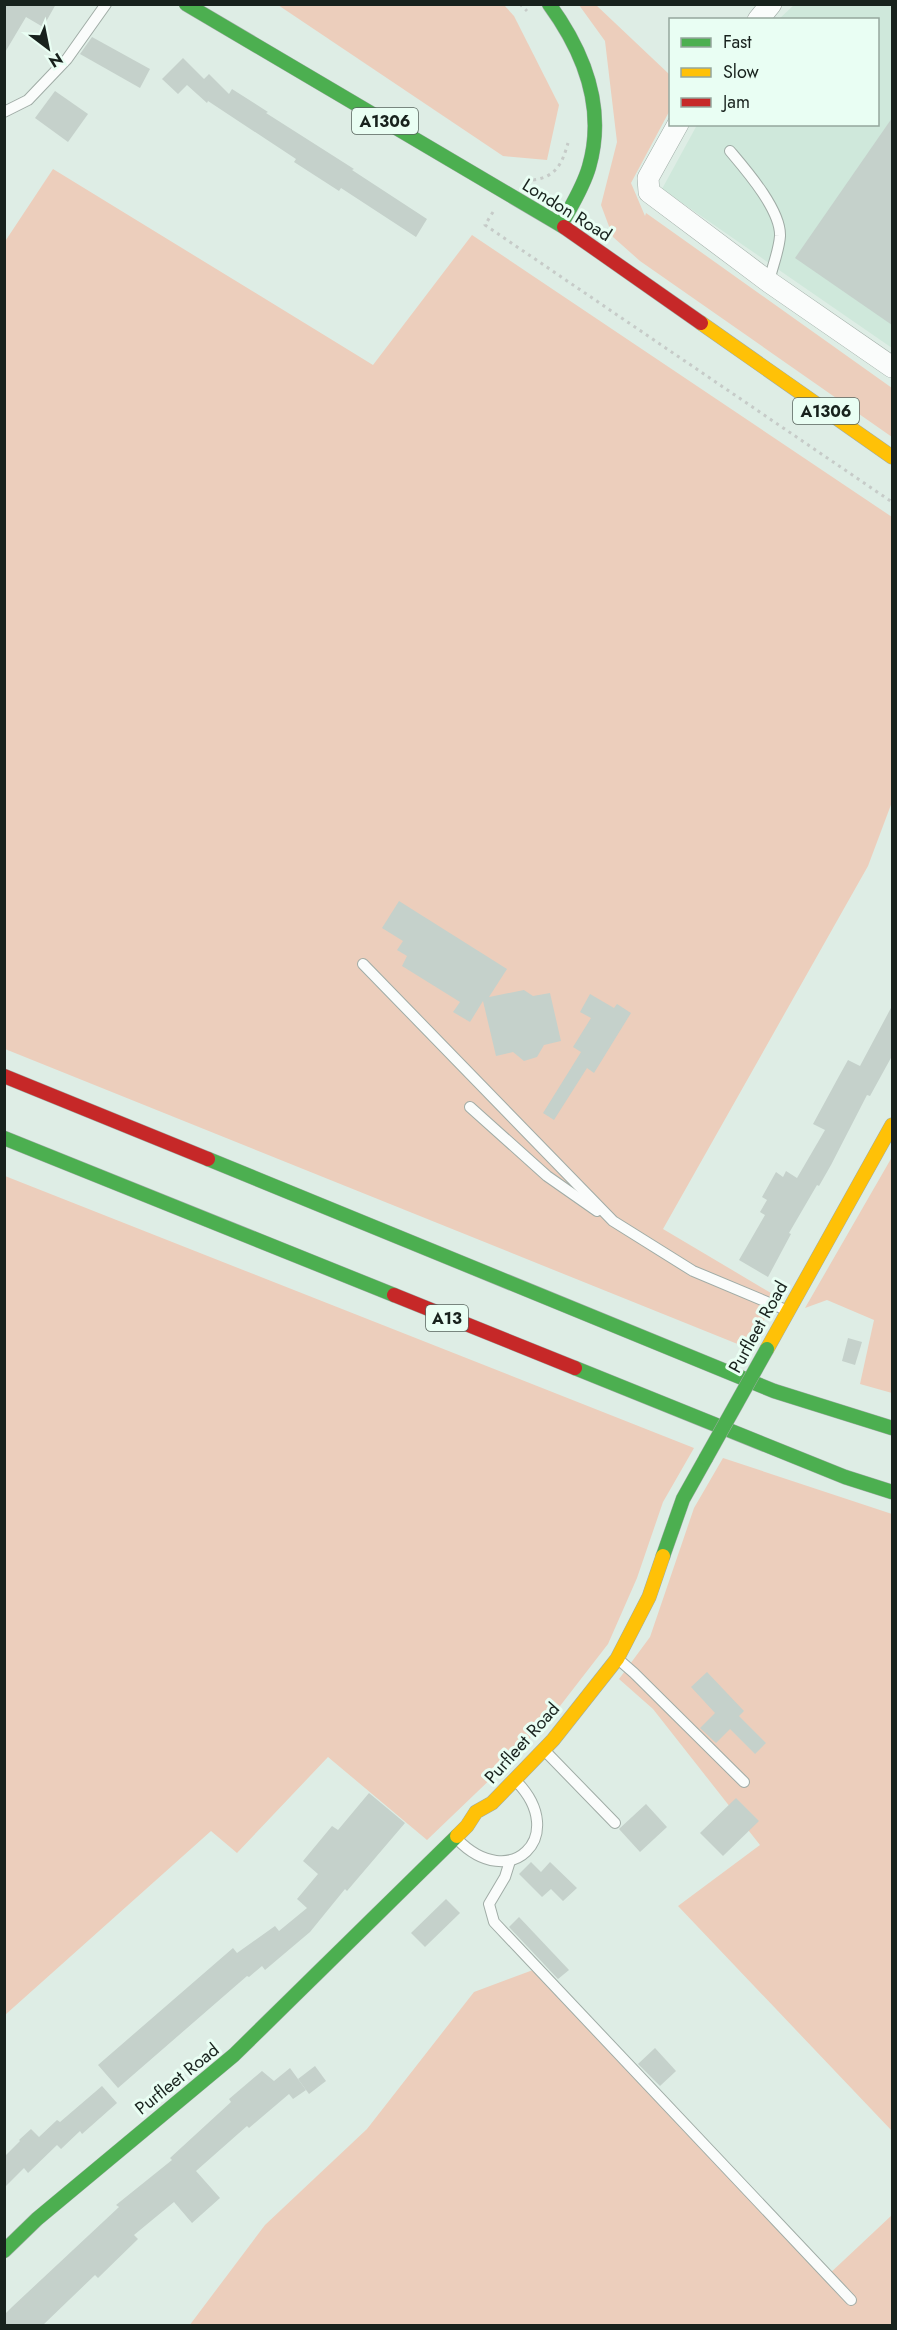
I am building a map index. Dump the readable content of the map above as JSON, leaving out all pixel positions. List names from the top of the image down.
{
  "streets": {
    "main road": [
      "A1306",
      "London Road",
      "A13",
      "Purfleet Road"
    ]
  },
  "crossings": [
    ["A1306", "London Road"]
  ],
  "legend": ["Fast", "Slow", "Jam"],
  "north": "bottom right"
}
